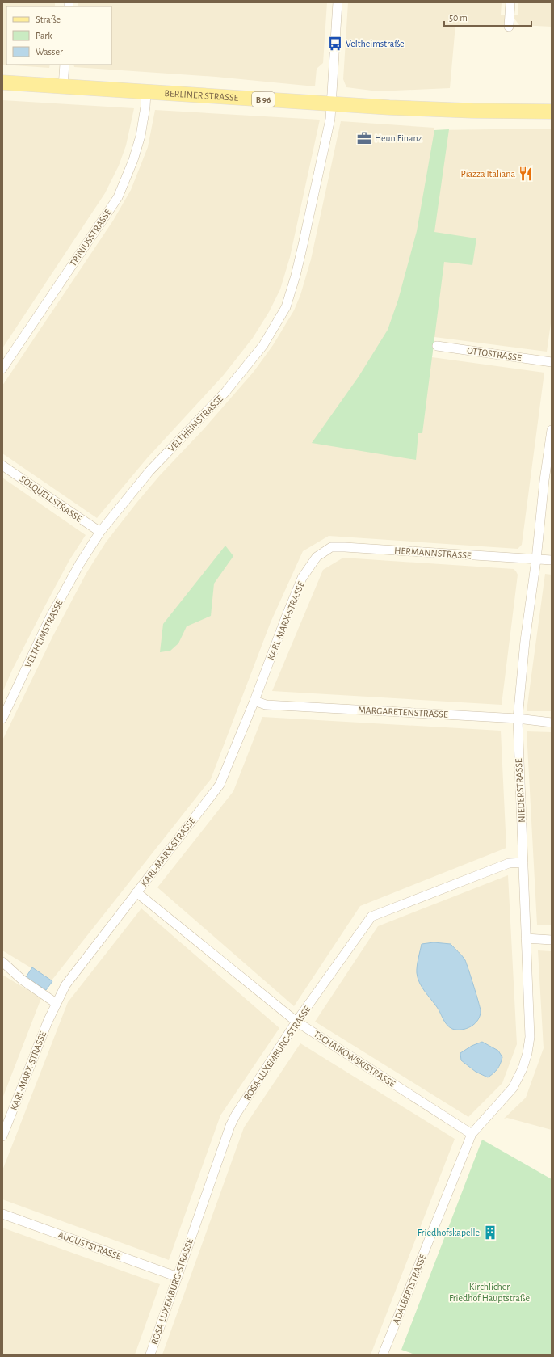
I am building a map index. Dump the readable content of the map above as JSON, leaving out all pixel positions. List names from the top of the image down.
{
  "streets": {
    "main road": ["BERLINER STRASSE", "B 96"],
    "street": [
      "TRINIUSSTRASSE",
      "OTTOSTRASSE",
      "VELTHEIMSTRASSE",
      "SOLQUELLSTRASSE",
      "HERMANNSTRASSE",
      "KARL-MARX-STRASSE",
      "MARGARETENSTRASSE",
      "NIEDERSTRASSE",
      "ROSA-LUXEMBURG-STRASSE",
      "TSCHAIKOWSKISTRASSE",
      "AUGUSTSTRASSE",
      "ADALBERTSTRASSE"
    ]
  },
  "crossings": [
    ["BERLINER STRASSE", "TRINIUSSTRASSE"],
    ["BERLINER STRASSE", "VELTHEIMSTRASSE"],
    ["VELTHEIMSTRASSE", "SOLQUELLSTRASSE"],
    ["HERMANNSTRASSE", "KARL-MARX-STRASSE"],
    ["HERMANNSTRASSE", "NIEDERSTRASSE"],
    ["KARL-MARX-STRASSE", "MARGARETENSTRASSE"],
    ["KARL-MARX-STRASSE", "TSCHAIKOWSKISTRASSE"],
    ["MARGARETENSTRASSE", "NIEDERSTRASSE"],
    ["NIEDERSTRASSE", "ROSA-LUXEMBURG-STRASSE"],
    ["NIEDERSTRASSE", "TSCHAIKOWSKISTRASSE"],
    ["NIEDERSTRASSE", "ADALBERTSTRASSE"],
    ["ROSA-LUXEMBURG-STRASSE", "TSCHAIKOWSKISTRASSE"],
    ["ROSA-LUXEMBURG-STRASSE", "AUGUSTSTRASSE"],
    ["TSCHAIKOWSKISTRASSE", "ADALBERTSTRASSE"]
  ],
  "parks": ["Kirchlicher Friedhof Hauptstraße"],
  "places": {
    "bus stop": ["Veltheimstraße"],
    "office": ["Heun Finanz"],
    "restaurant": ["Piazza Italiana"],
    "building": ["Friedhofskapelle"]
  },
  "legend": ["Straße", "Park", "Wasser"],
  "scale_bar": "50 m"
}
